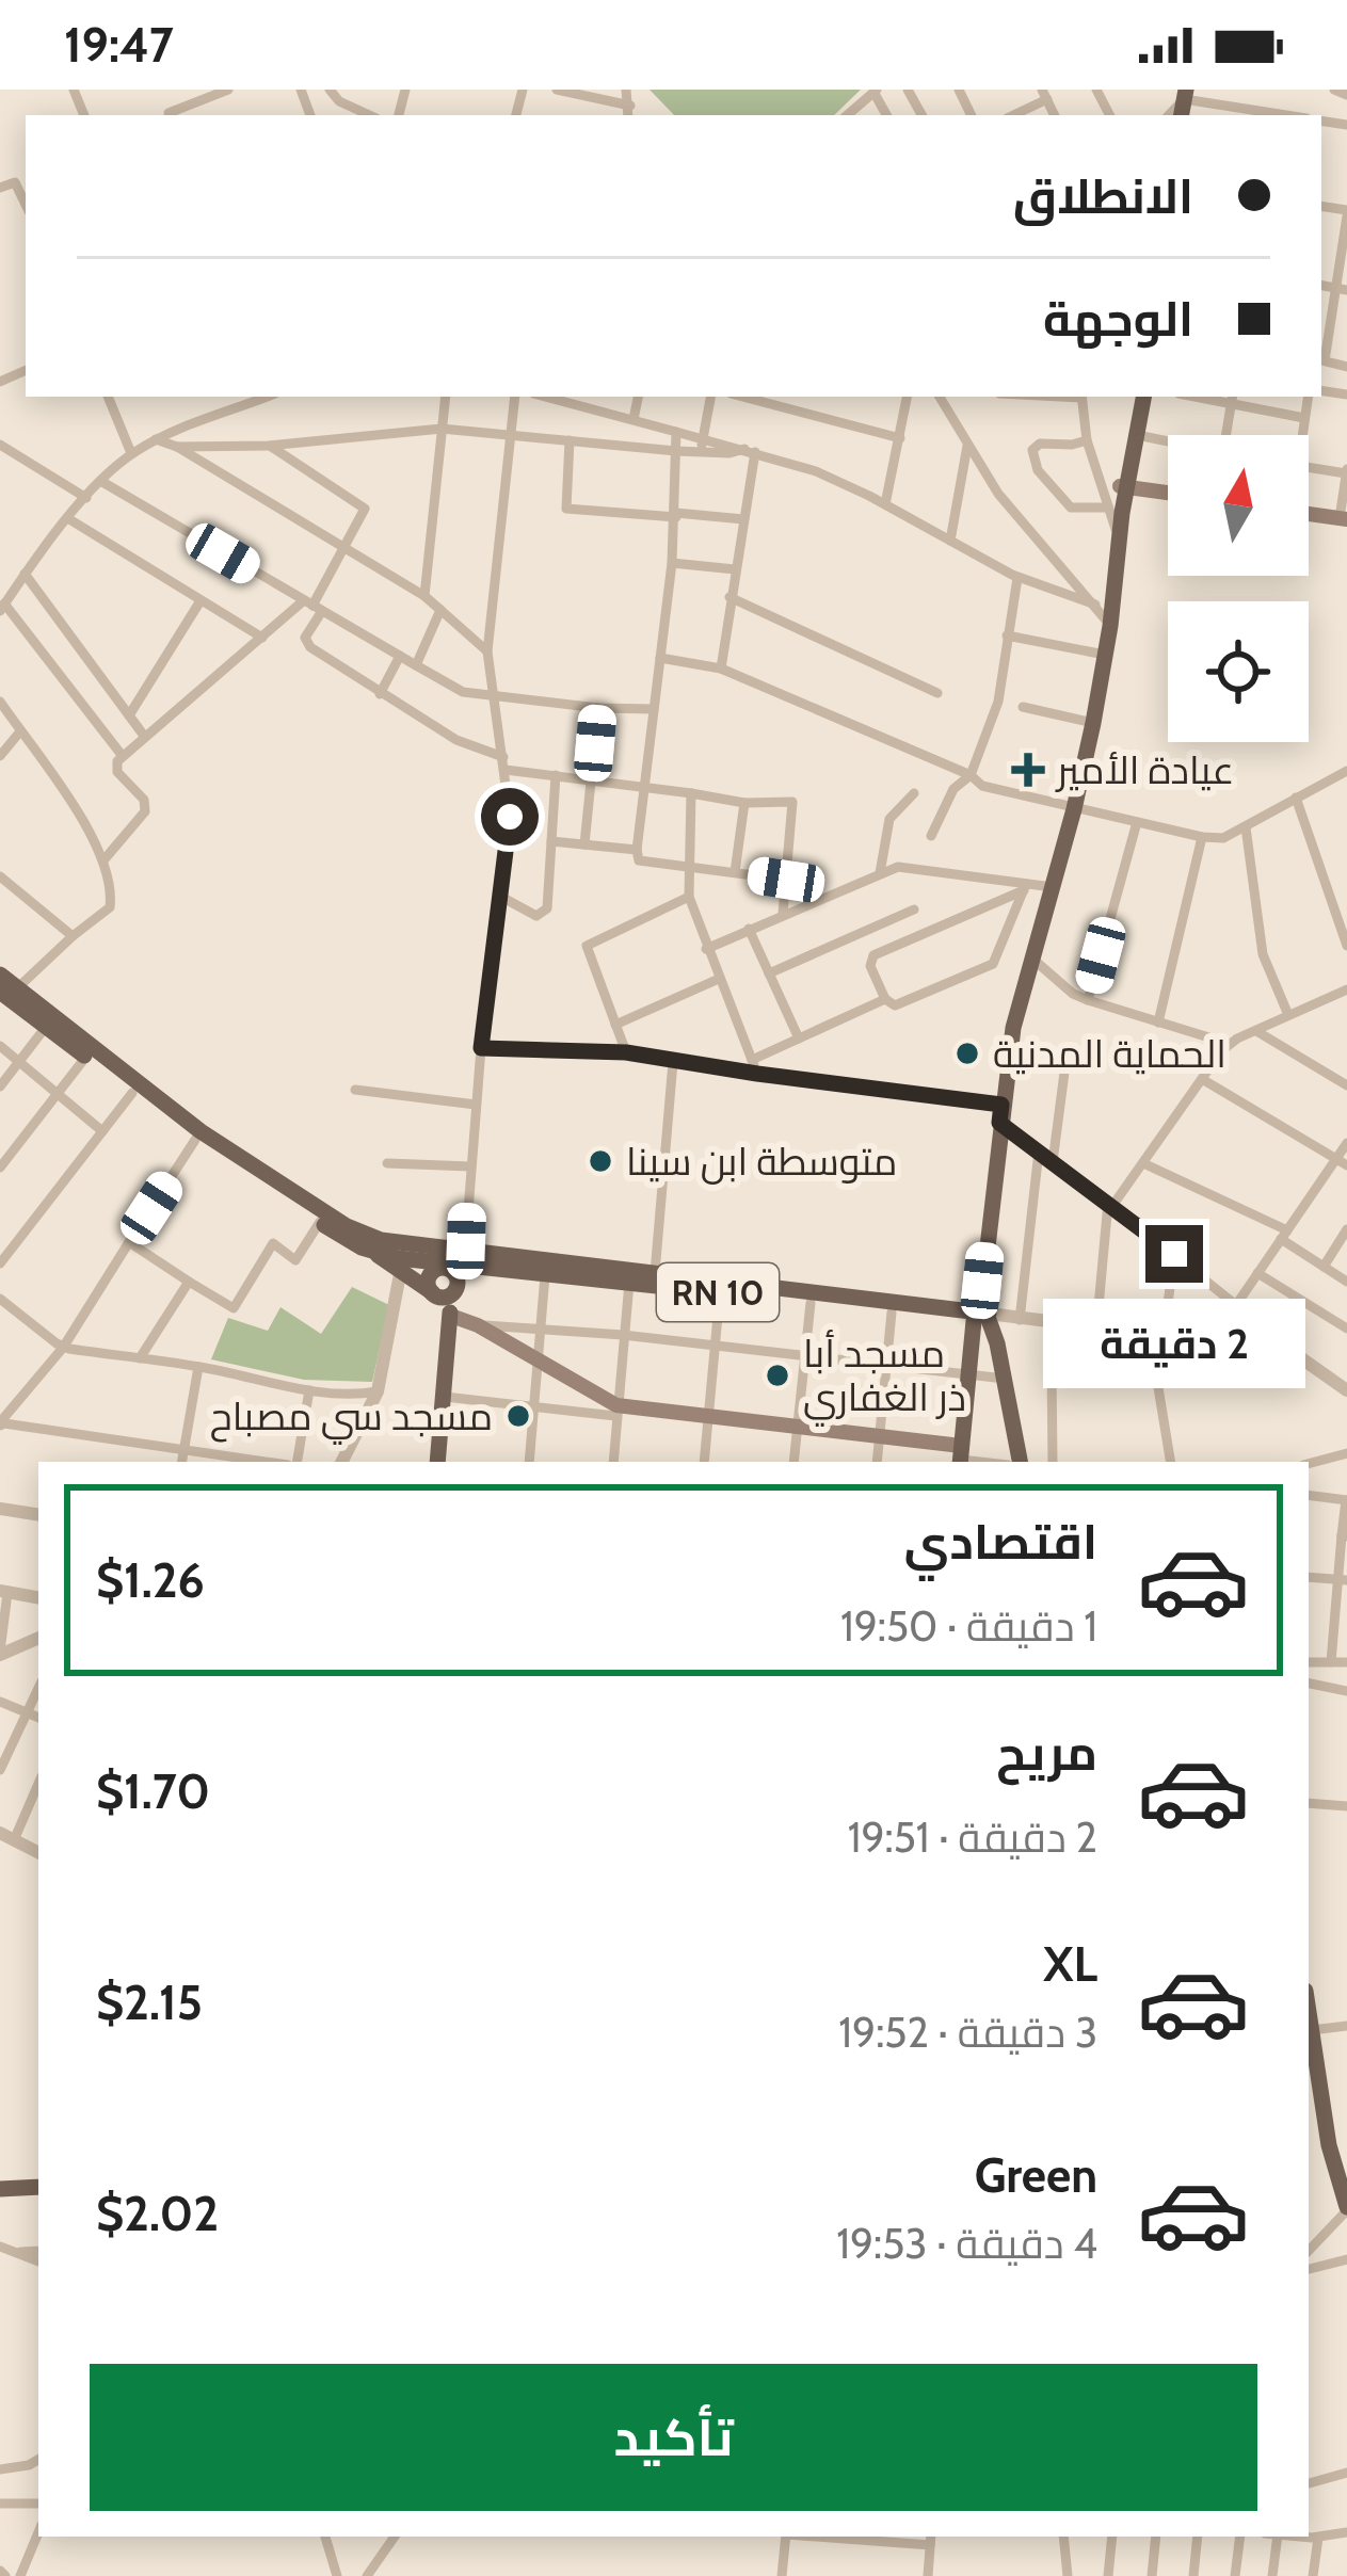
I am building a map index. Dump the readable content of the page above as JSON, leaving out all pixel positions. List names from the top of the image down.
{
  "streets": {
    "main road": ["RN 10"]
  },
  "places": {
    "health": ["عيادة الأمير"],
    "other": [
      "الحماية المدنية",
      "متوسطة ابن سينا",
      "مسجد أبا ذر الغفاري",
      "مسجد سي مصباح"
    ]
  },
  "north": "top",
  "page": {
    "status": "19:47",
    "banner": ["الانطلاق", "الوجهة"],
    "bubble": "2 دقيقة",
    "list": [
      {
        "name": "اقتصادي",
        "note": "1 دقيقة · 19:50",
        "value": "$1.26"
      },
      {
        "name": "مريح",
        "note": "2 دقيقة · 19:51",
        "value": "$1.70"
      },
      {
        "name": "XL",
        "note": "3 دقيقة · 19:52",
        "value": "$2.15"
      },
      {
        "name": "Green",
        "note": "4 دقيقة · 19:53",
        "value": "$2.02"
      }
    ],
    "buttons": "تأكيد"
  }
}
